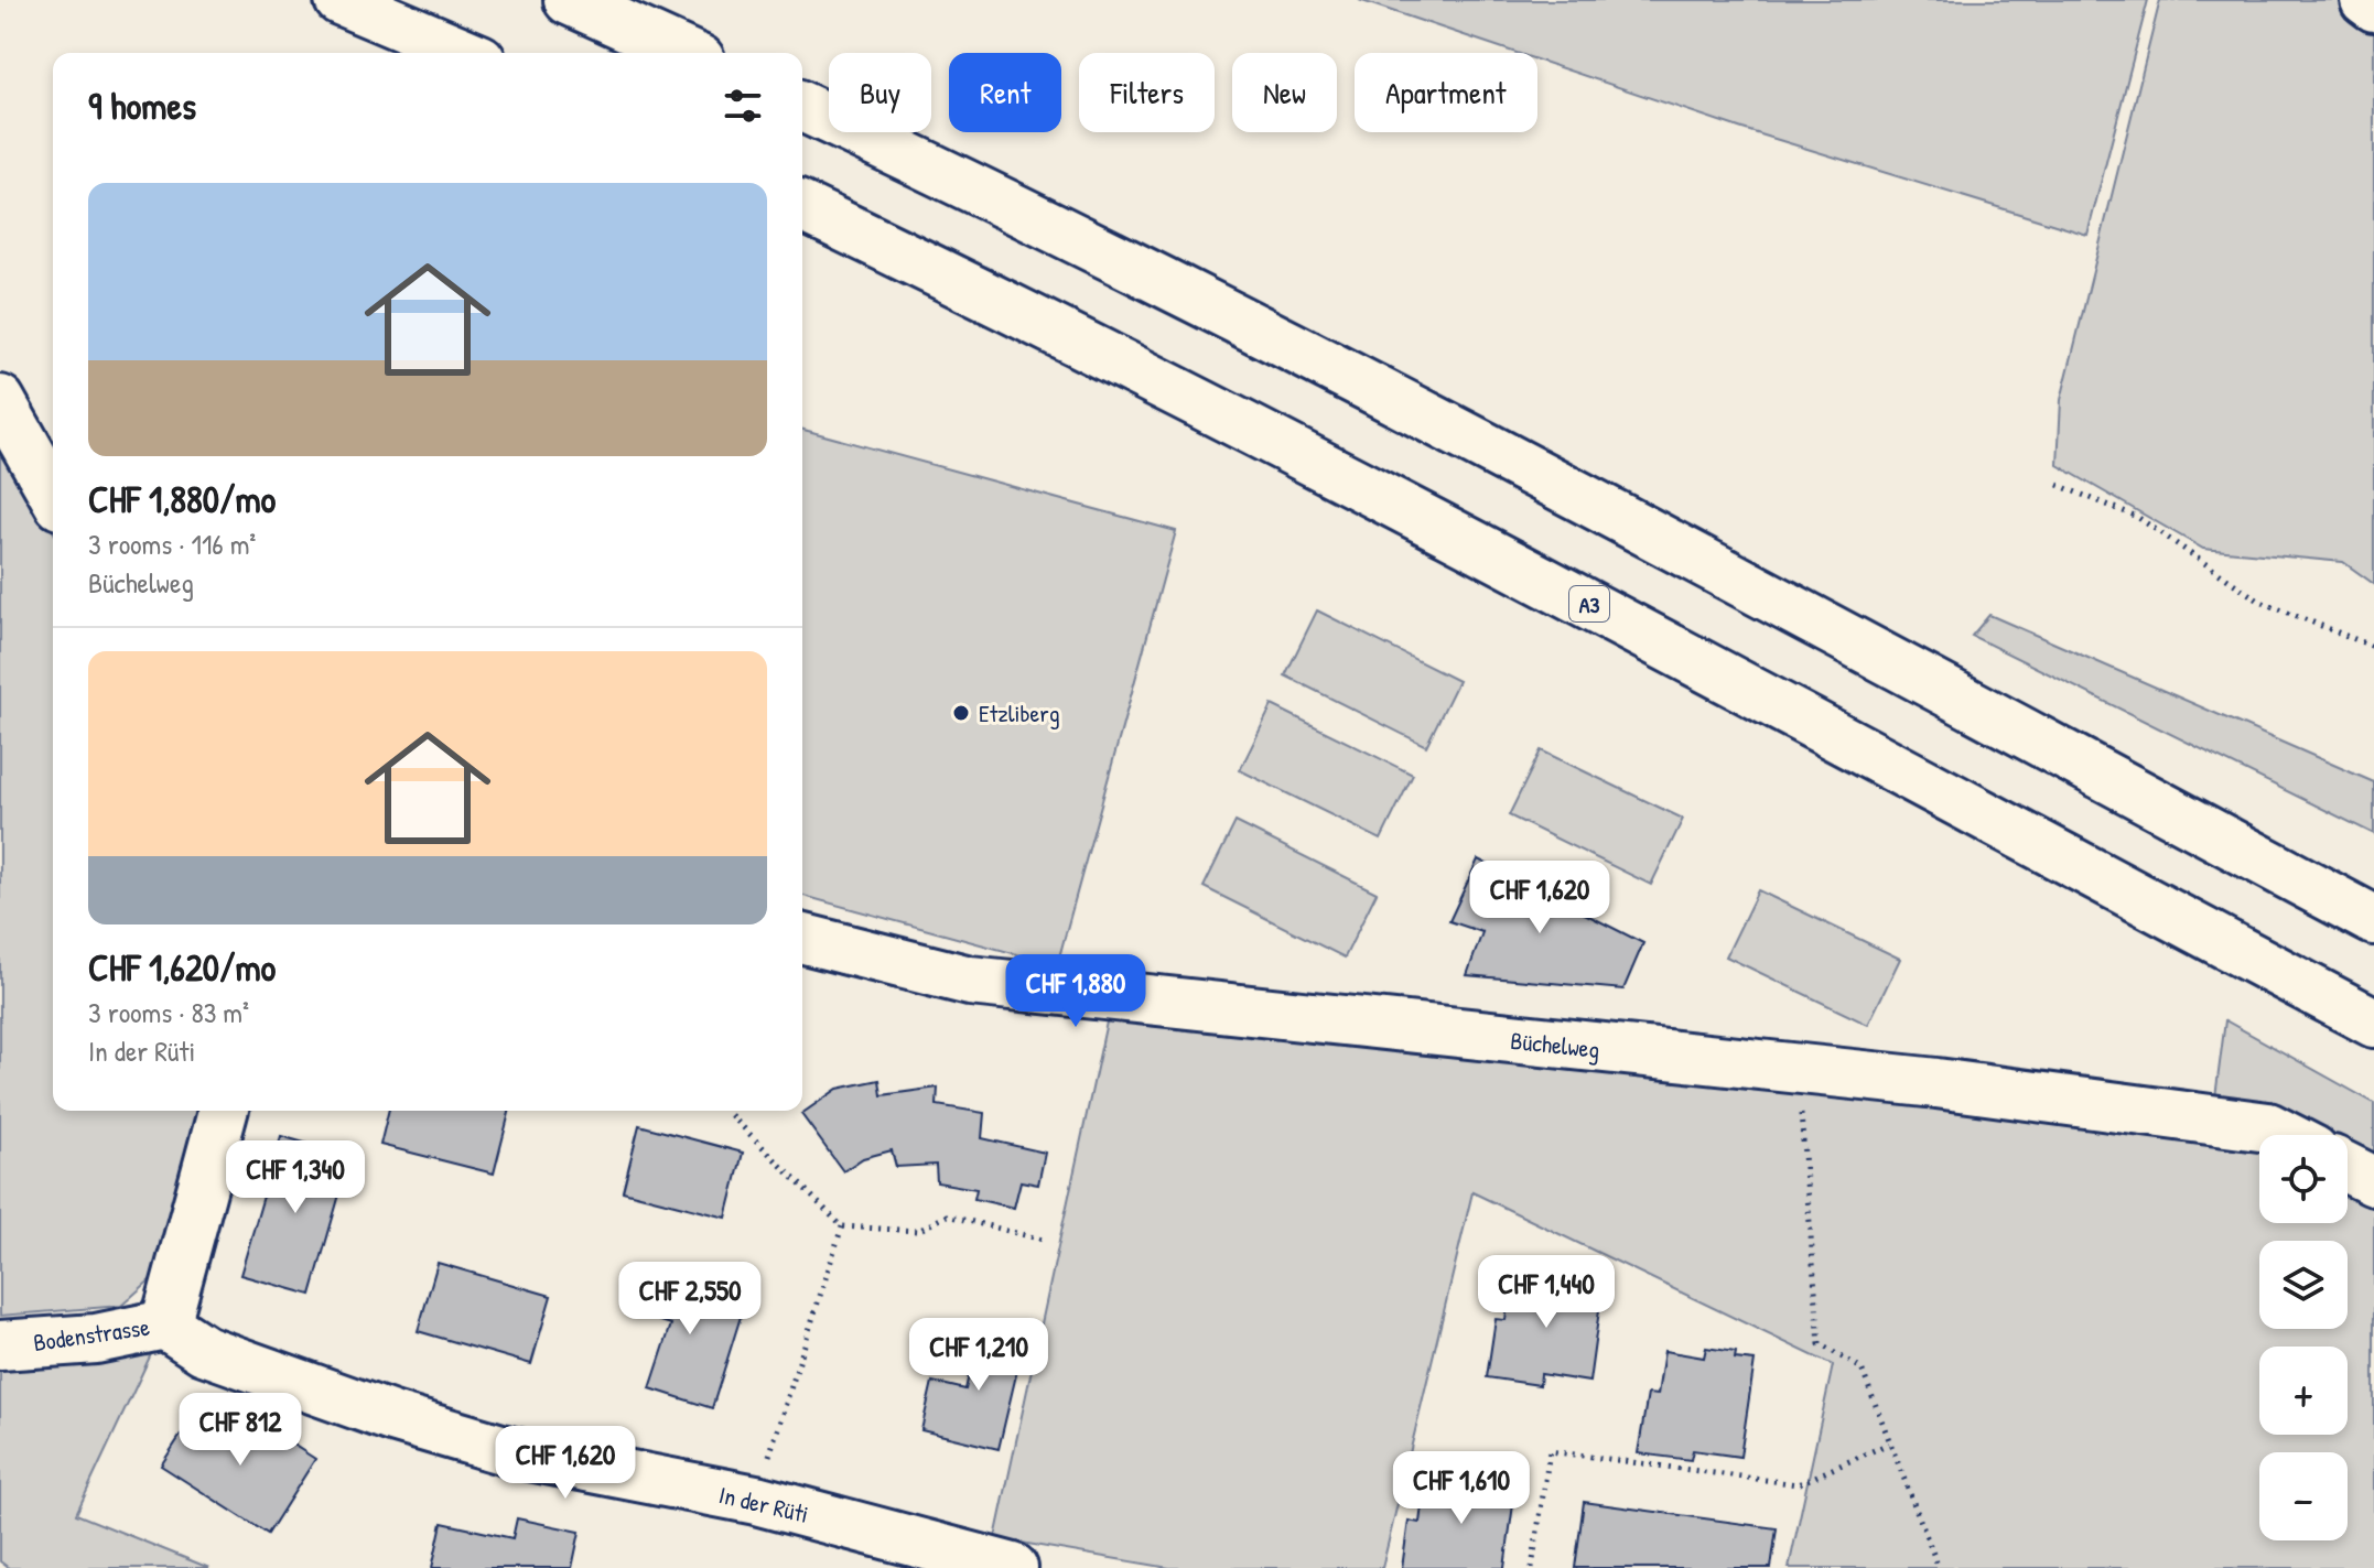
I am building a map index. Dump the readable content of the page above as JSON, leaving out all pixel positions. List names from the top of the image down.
{
  "streets": {
    "main road": [
      "A3",
      "Büchelweg",
      "Bodenstrasse",
      "In der Rüti"
    ]
  },
  "crossings": [
    ["Bodenstrasse", "In der Rüti"]
  ],
  "places": ["Etzliberg"],
  "page": {
    "chip": [
      "Buy",
      "Rent",
      "Filters",
      "New",
      "Apartment"
    ],
    "heading": "9 homes",
    "list": [
      {
        "name": "CHF 1,880/mo",
        "note": "3 rooms · 116 m² · Büchelweg"
      },
      {
        "name": "CHF 1,620/mo",
        "note": "3 rooms · 83 m² · In der Rüti"
      }
    ],
    "price": [
      "CHF 1,620",
      "CHF 1,880",
      "CHF 1,340",
      "CHF 1,440",
      "CHF 2,550",
      "CHF 1,210",
      "CHF 812",
      "CHF 1,620",
      "CHF 1,610"
    ],
    "map_buttons": ["+", "−"]
  }
}
